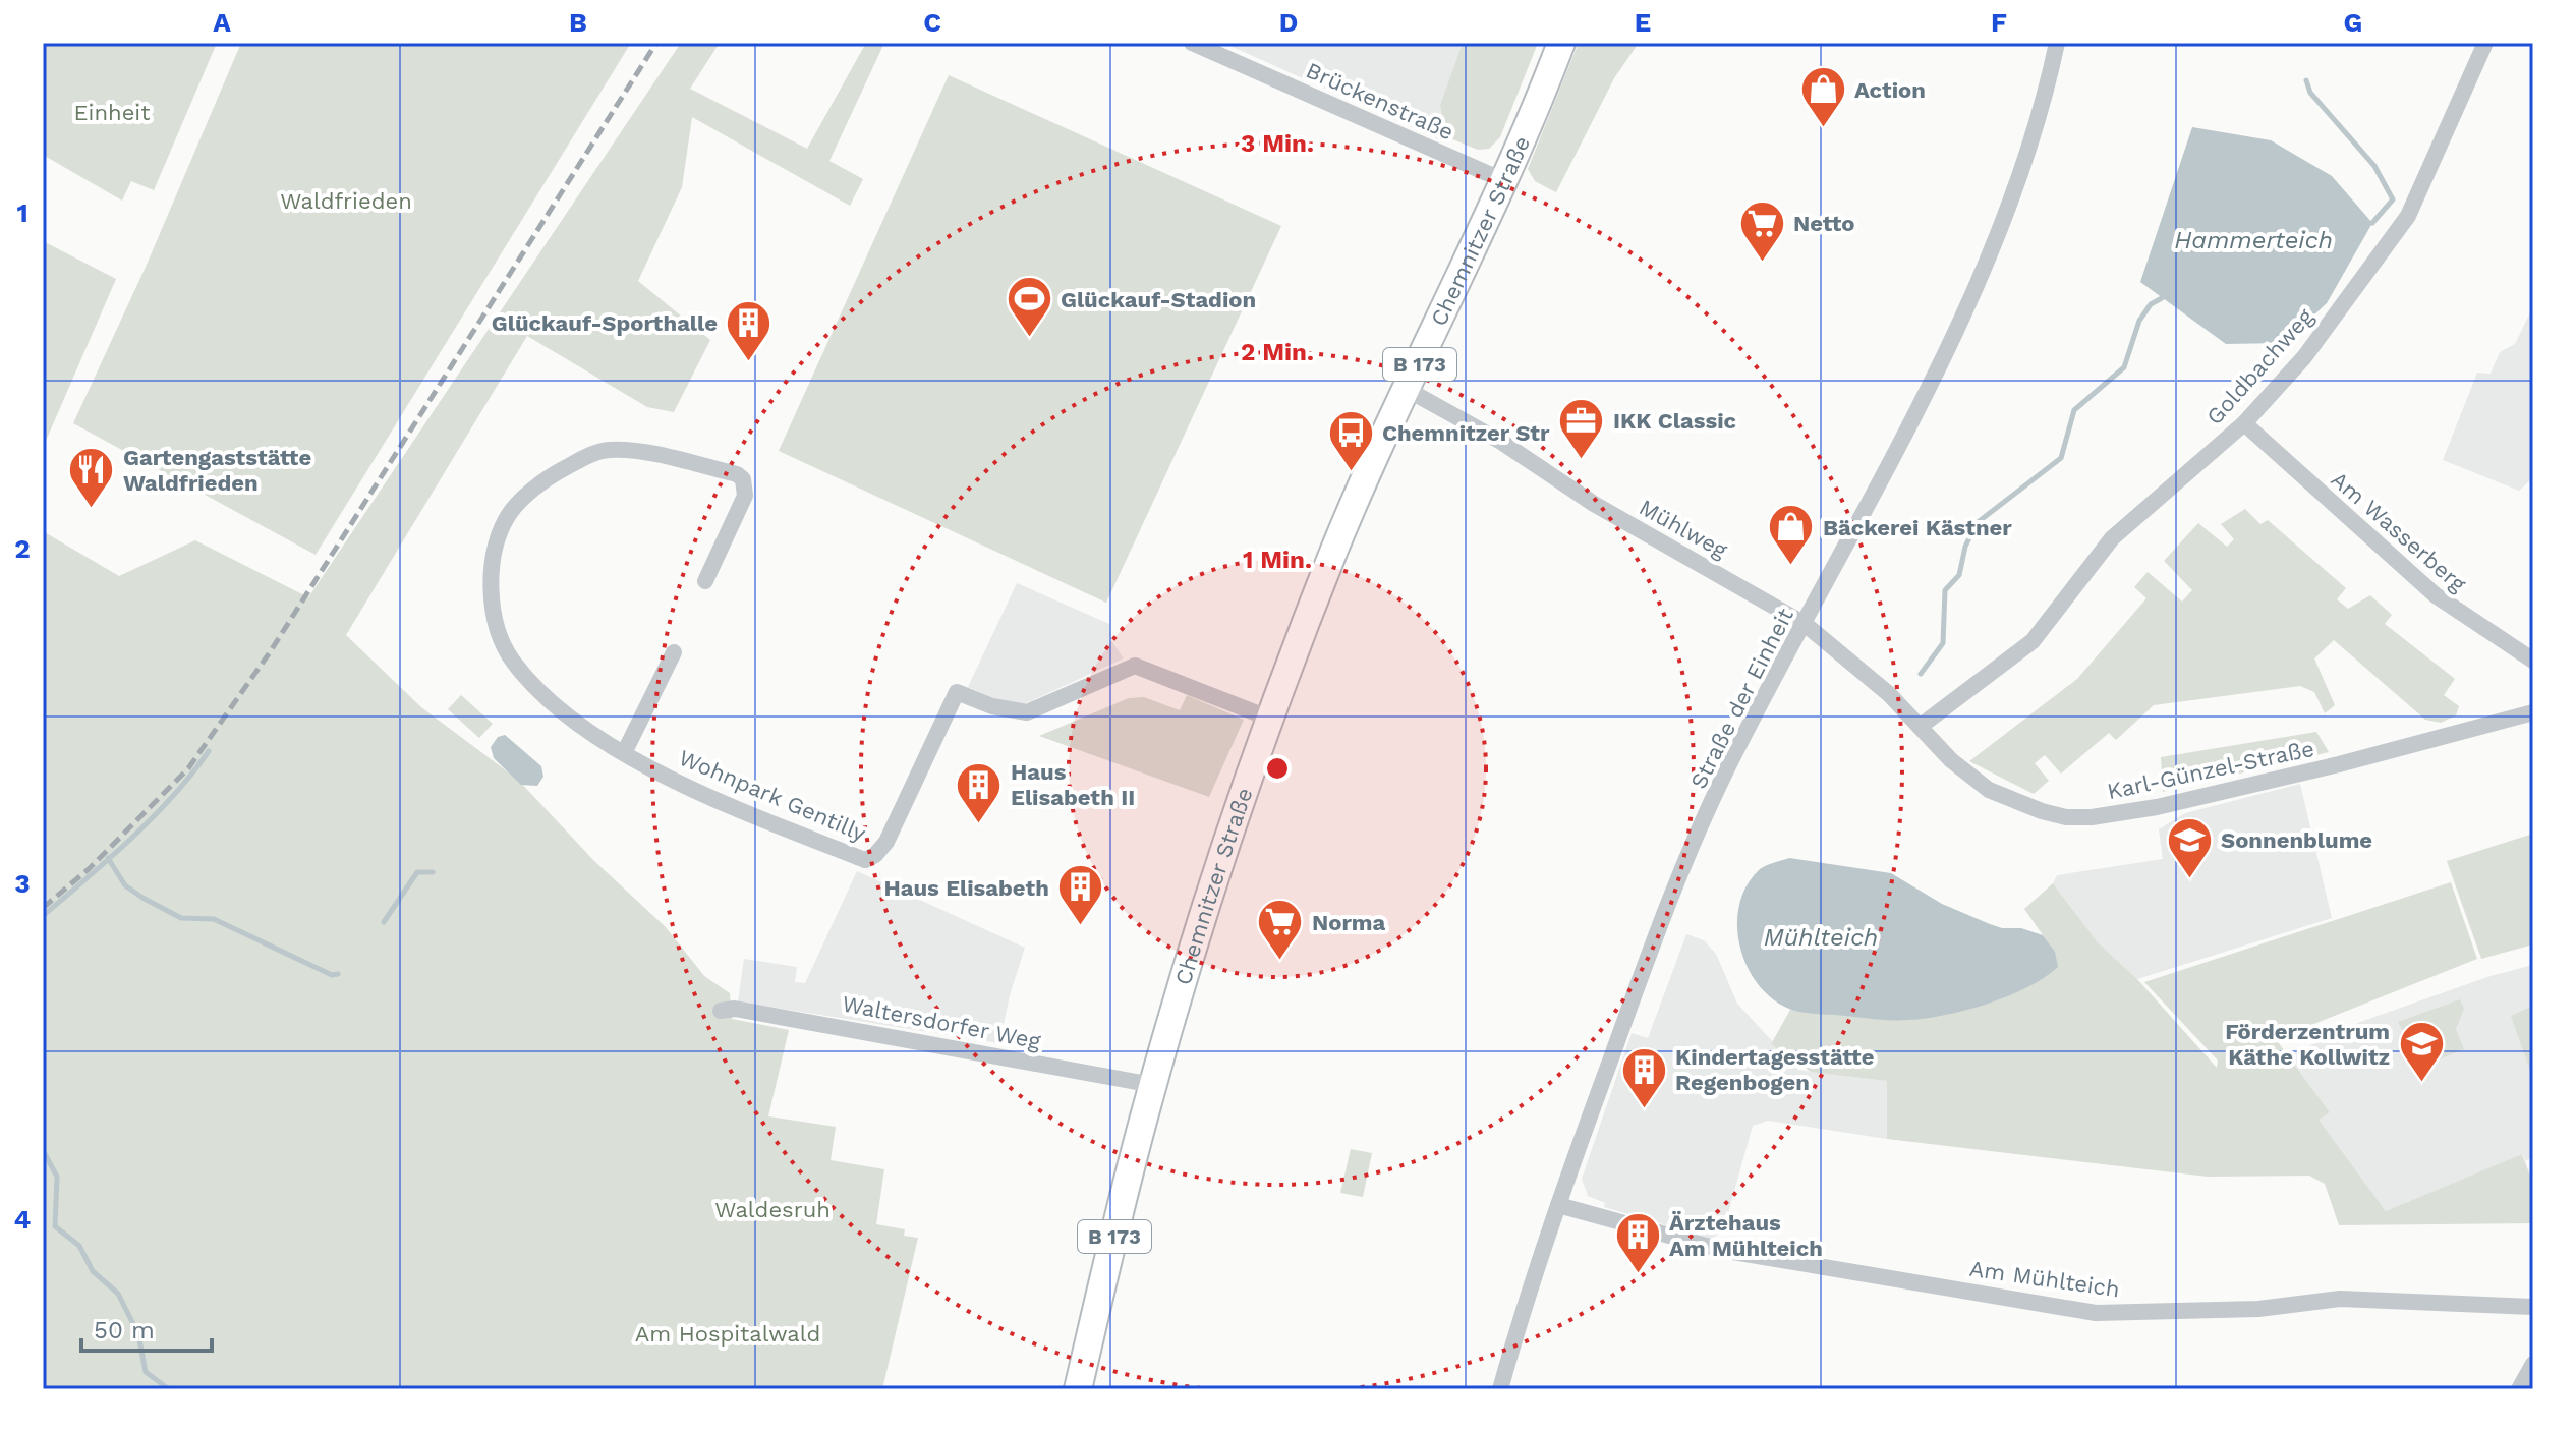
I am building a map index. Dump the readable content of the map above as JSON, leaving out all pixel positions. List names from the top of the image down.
{
  "streets": {
    "main road": ["Chemnitzer Straße", "B 173"],
    "street": [
      "Brückenstraße",
      "Goldbachweg",
      "Mühlweg",
      "Am Wasserberg",
      "Straße der Einheit",
      "Karl-Günzel-Straße",
      "Wohnpark Gentilly",
      "Waltersdorfer Weg",
      "Am Mühlteich"
    ]
  },
  "crossings": [
    ["Brückenstraße", "Chemnitzer Straße"],
    ["Chemnitzer Straße", "Mühlweg"],
    ["Chemnitzer Straße", "Wohnpark Gentilly"],
    ["Chemnitzer Straße", "Waltersdorfer Weg"],
    ["Goldbachweg", "Mühlweg"],
    ["Goldbachweg", "Am Wasserberg"],
    ["Goldbachweg", "Karl-Günzel-Straße"],
    ["Mühlweg", "Straße der Einheit"],
    ["Mühlweg", "Karl-Günzel-Straße"],
    ["Straße der Einheit", "Am Mühlteich"]
  ],
  "water": ["Hammerteich", "Mühlteich"],
  "parks": [
    "Einheit",
    "Waldfrieden",
    "Waldesruh",
    "Am Hospitalwald"
  ],
  "places": {
    "shop": ["Action", "Bäckerei Kästner"],
    "supermarket": ["Netto", "Norma"],
    "sports": ["Glückauf-Stadion"],
    "building": [
      "Glückauf-Sporthalle",
      "Haus Elisabeth II",
      "Haus Elisabeth",
      "Kindertagesstätte Regenbogen",
      "Ärztehaus Am Mühlteich"
    ],
    "office": ["IKK Classic"],
    "bus stop": ["Chemnitzer Str"],
    "restaurant": ["Gartengaststätte Waldfrieden"],
    "school or university": ["Sonnenblume", "Förderzentrum Käthe Kollwitz"]
  },
  "scale_bar": "50 m",
  "grid": {
    "columns": [
      "A",
      "B",
      "C",
      "D",
      "E",
      "F",
      "G"
    ],
    "rows": [
      "1",
      "2",
      "3",
      "4"
    ]
  },
  "rings": ["3 Min.", "2 Min.", "1 Min."]
}
